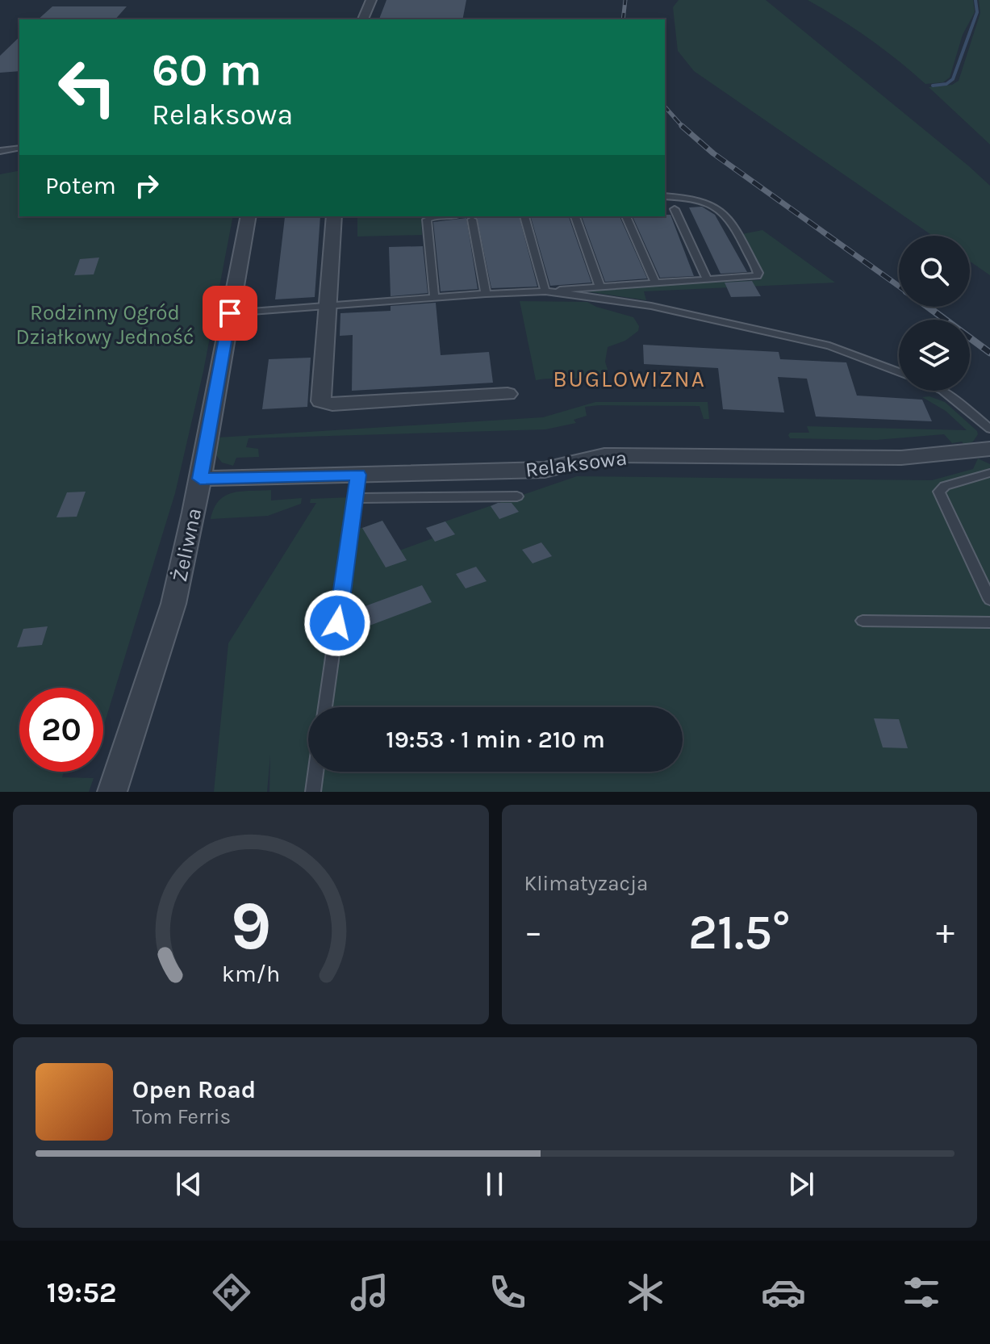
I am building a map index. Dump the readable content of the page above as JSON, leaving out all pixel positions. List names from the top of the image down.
{
  "streets": {
    "street": ["Relaksowa", "Żeliwna"]
  },
  "crossings": [
    ["Relaksowa", "Żeliwna"]
  ],
  "districts": ["BUGLOWIZNA"],
  "parks": ["Rodzinny Ogród Działkowy Jedność"],
  "page": {
    "turn": ["60 m", "Relaksowa"],
    "then": "Potem",
    "limit": "20",
    "trip": "19:53 · 1 min · 210 m",
    "tile": "Klimatyzacja",
    "heat": ["−", "21.5°", "+"],
    "song": ["Open Road", "Tom Ferris"],
    "tabs": "19:52",
    "gauge": ["9", "km/h"]
  }
}
